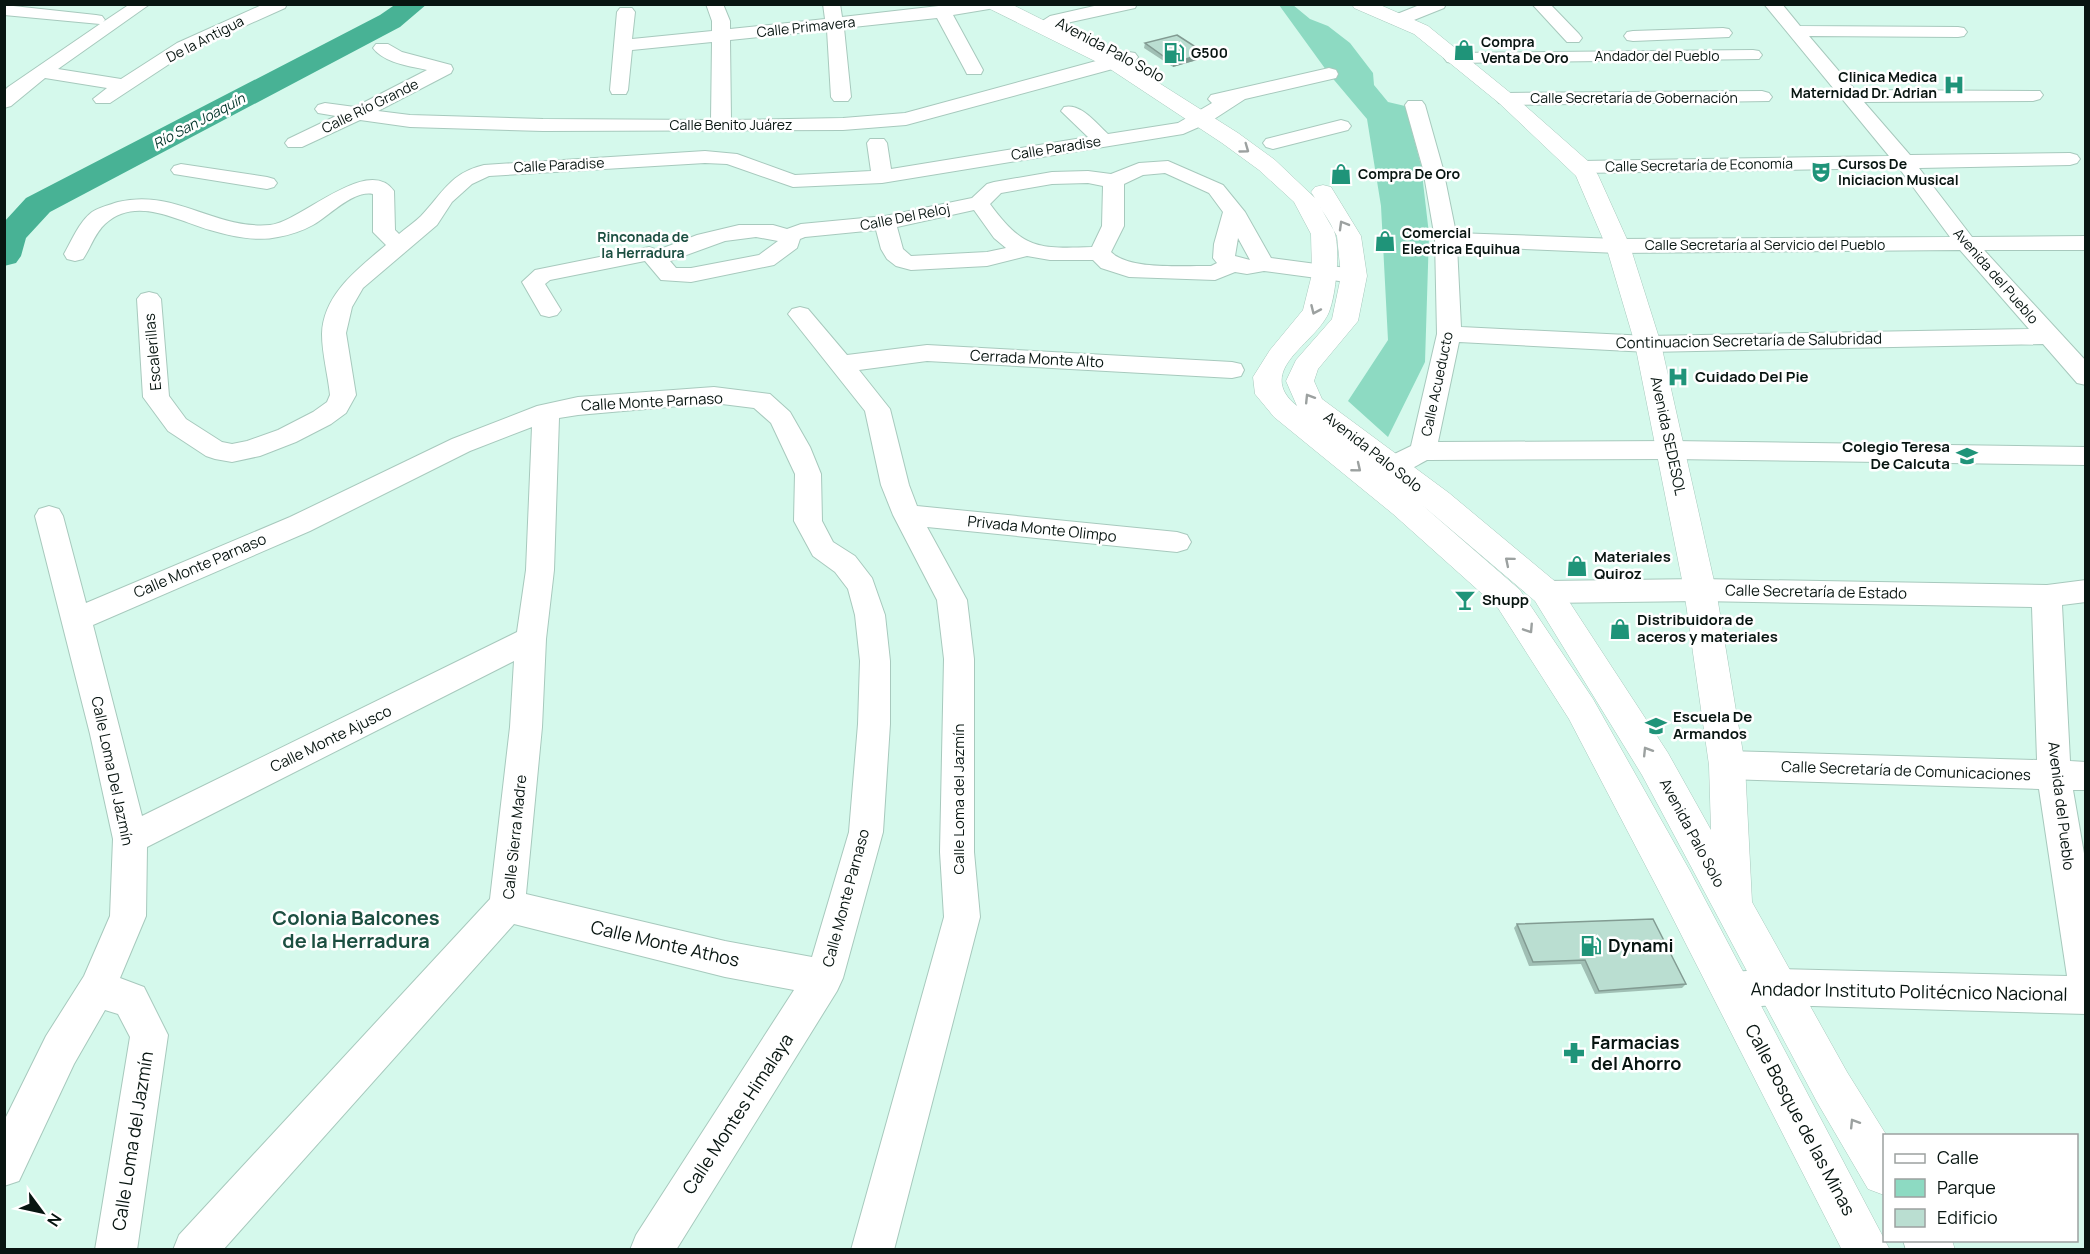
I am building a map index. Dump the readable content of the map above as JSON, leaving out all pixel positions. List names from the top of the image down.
{
  "streets": {
    "main road": ["Avenida Palo Solo", "Avenida SEDESOL", "Calle Bosque de las Minas"],
    "street": [
      "Calle Primavera",
      "De la Antigua",
      "Andador del Pueblo",
      "Calle Secretaría de Gobernación",
      "Calle Río Grande",
      "Calle Benito Juárez",
      "Calle Paradise",
      "Calle Secretaría de Economía",
      "Calle Del Reloj",
      "Calle Secretaría al Servicio del Pueblo",
      "Avenida del Pueblo",
      "Continuacion Secretaría de Salubridad",
      "Escalerillas",
      "Cerrada Monte Alto",
      "Calle Acueducto",
      "Calle Monte Parnaso",
      "Privada Monte Olimpo",
      "Calle Secretaría de Estado",
      "Calle Monte Ajusco",
      "Calle Loma Del Jazmín",
      "Calle Secretaría de Comunicaciones",
      "Calle Loma del Jazmín",
      "Calle Sierra Madre",
      "Calle Monte Athos",
      "Andador Instituto Politécnico Nacional",
      "Calle Montes Himalaya"
    ]
  },
  "crossings": [
    ["Avenida Palo Solo", "Calle Benito Juárez"],
    ["Avenida Palo Solo", "Calle Paradise"],
    ["Avenida Palo Solo", "Avenida SEDESOL"],
    ["Avenida Palo Solo", "Calle Secretaría de Estado"],
    ["Avenida Palo Solo", "Andador Instituto Politécnico Nacional"],
    ["Avenida Palo Solo", "Calle Bosque de las Minas"],
    ["Andador del Pueblo", "Avenida SEDESOL"],
    ["Calle Secretaría de Gobernación", "Avenida SEDESOL"],
    ["Calle Río Grande", "Calle Benito Juárez"],
    ["Calle Paradise", "Escalerillas"],
    ["Calle Secretaría de Economía", "Avenida del Pueblo"],
    ["Calle Secretaría de Economía", "Avenida SEDESOL"],
    ["Calle Secretaría al Servicio del Pueblo", "Avenida del Pueblo"],
    ["Calle Secretaría al Servicio del Pueblo", "Calle Acueducto"],
    ["Calle Secretaría al Servicio del Pueblo", "Avenida SEDESOL"],
    ["Avenida del Pueblo", "Continuacion Secretaría de Salubridad"],
    ["Avenida del Pueblo", "Calle Secretaría de Estado"],
    ["Avenida del Pueblo", "Calle Secretaría de Comunicaciones"],
    ["Continuacion Secretaría de Salubridad", "Calle Acueducto"],
    ["Continuacion Secretaría de Salubridad", "Avenida SEDESOL"],
    ["Cerrada Monte Alto", "Calle Loma del Jazmín"],
    ["Calle Monte Parnaso", "Calle Loma Del Jazmín"],
    ["Calle Monte Parnaso", "Calle Sierra Madre"],
    ["Calle Monte Parnaso", "Calle Monte Athos"],
    ["Calle Monte Parnaso", "Calle Montes Himalaya"],
    ["Avenida SEDESOL", "Calle Secretaría de Estado"],
    ["Avenida SEDESOL", "Calle Secretaría de Comunicaciones"],
    ["Avenida SEDESOL", "Andador Instituto Politécnico Nacional"],
    ["Avenida SEDESOL", "Calle Bosque de las Minas"],
    ["Privada Monte Olimpo", "Calle Loma del Jazmín"],
    ["Calle Monte Ajusco", "Calle Loma Del Jazmín"],
    ["Calle Monte Ajusco", "Calle Sierra Madre"],
    ["Calle Loma Del Jazmín", "Calle Loma del Jazmín"],
    ["Calle Sierra Madre", "Calle Monte Athos"],
    ["Calle Monte Athos", "Calle Montes Himalaya"],
    ["Andador Instituto Politécnico Nacional", "Calle Bosque de las Minas"]
  ],
  "districts": ["Rinconada de la Herradura", "Colonia Balcones de la Herradura"],
  "water": ["Río San Joaquín"],
  "places": {
    "shop": [
      "Compra Venta De Oro",
      "Compra De Oro",
      "Comercial Electrica Equihua",
      "Materiales Quiroz",
      "Distribuidora de aceros y materiales"
    ],
    "fuel station": ["G500", "Dynami"],
    "hospital": ["Clinica Medica Maternidad Dr. Adrian", "Cuidado Del Pie"],
    "theatre": ["Cursos De Iniciacion Musical"],
    "school or university": ["Colegio Teresa De Calcuta", "Escuela De Armandos"],
    "bar": ["Shupp"],
    "pharmacy": ["Farmacias del Ahorro"]
  },
  "legend": ["Calle", "Parque", "Edificio"],
  "north": "bottom right"
}
